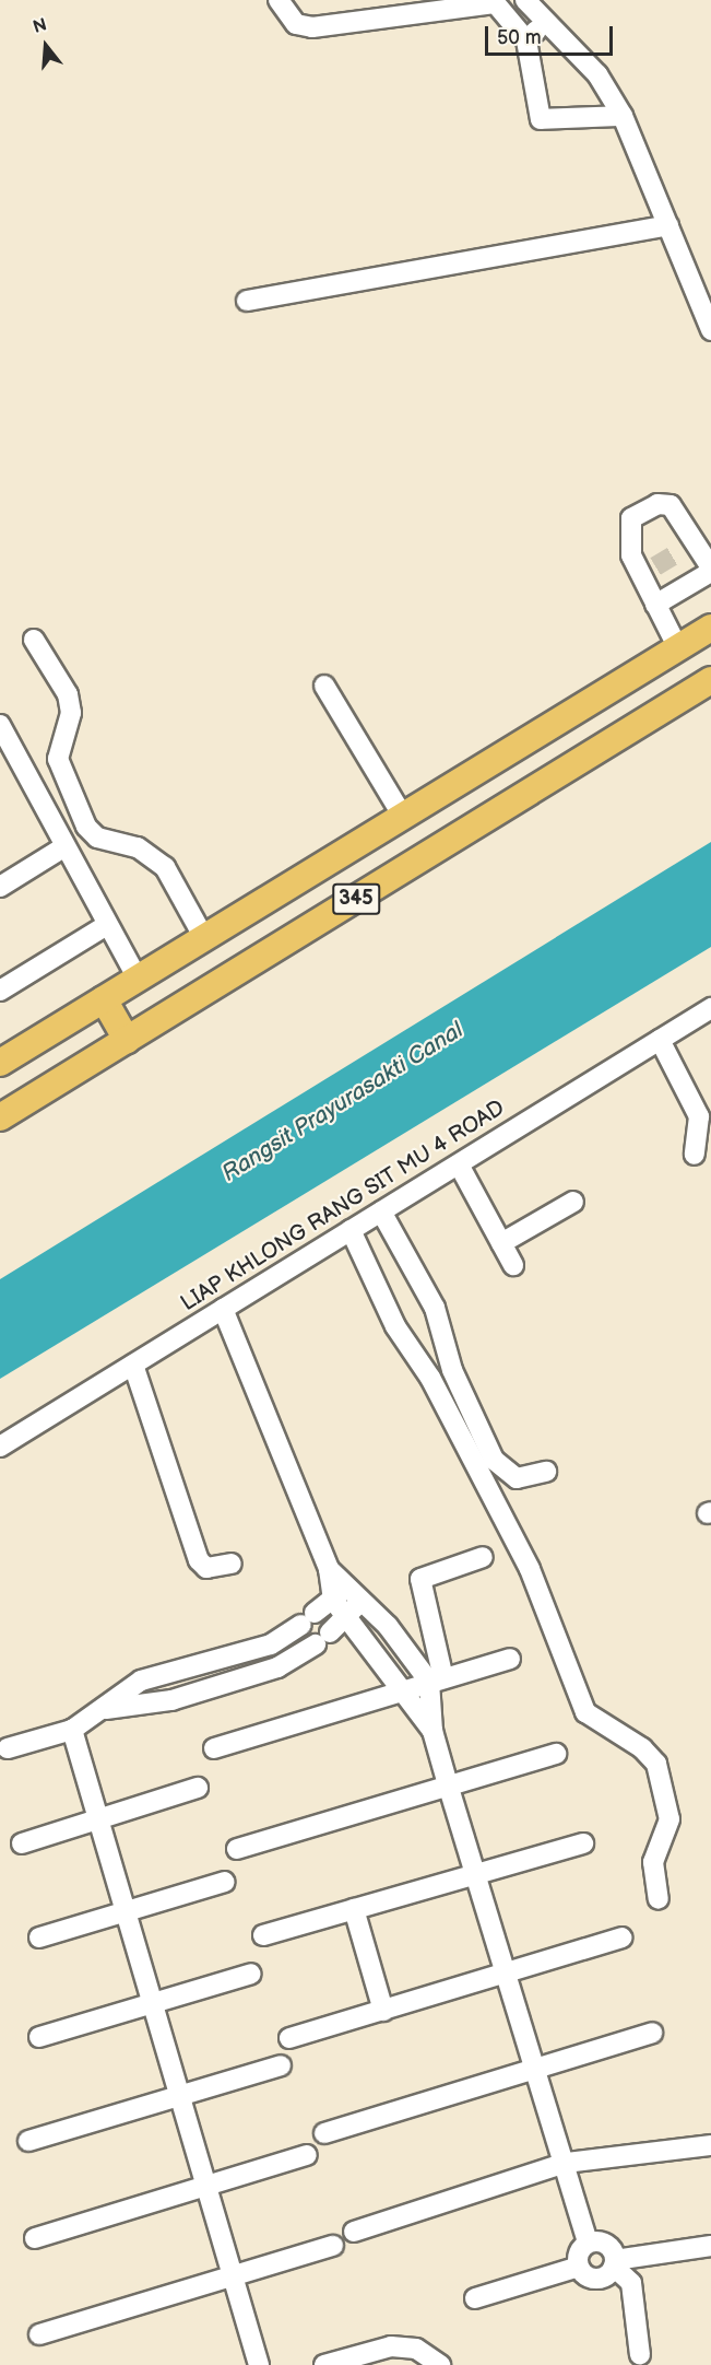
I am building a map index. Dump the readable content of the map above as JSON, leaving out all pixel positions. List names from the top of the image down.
{
  "streets": {
    "main road": ["345"],
    "street": ["LIAP KHLONG RANG SIT MU 4 ROAD"]
  },
  "water": ["Rangsit Prayurasakti Canal"],
  "scale_bar": "50 m",
  "north": "top"
}
